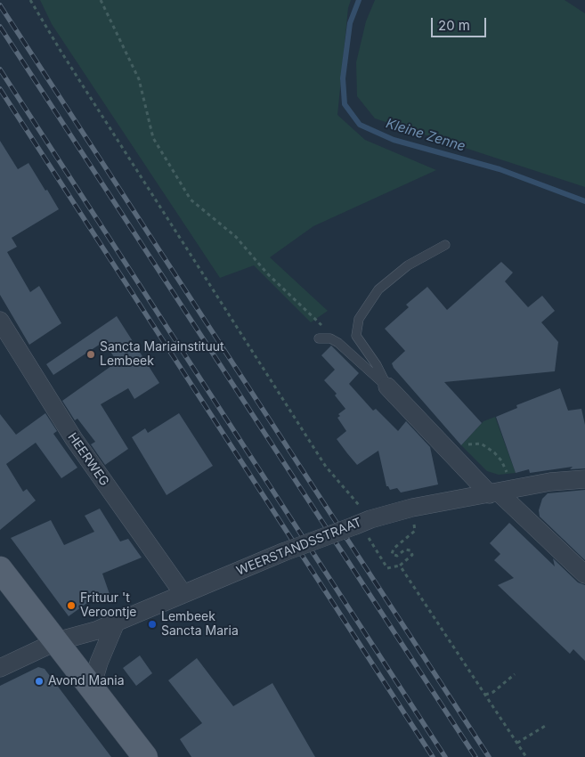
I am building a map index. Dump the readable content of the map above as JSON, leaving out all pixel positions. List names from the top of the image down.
{
  "streets": {
    "street": ["HEERWEG", "WEERSTANDSSTRAAT"]
  },
  "crossings": [
    ["HEERWEG", "WEERSTANDSSTRAAT"]
  ],
  "water": ["Kleine Zenne"],
  "places": [
    "Sancta Mariainstituut Lembeek",
    "Frituur 't Veroontje",
    "Lembeek Sancta Maria",
    "Avond Mania"
  ],
  "scale_bar": "20 m"
}
